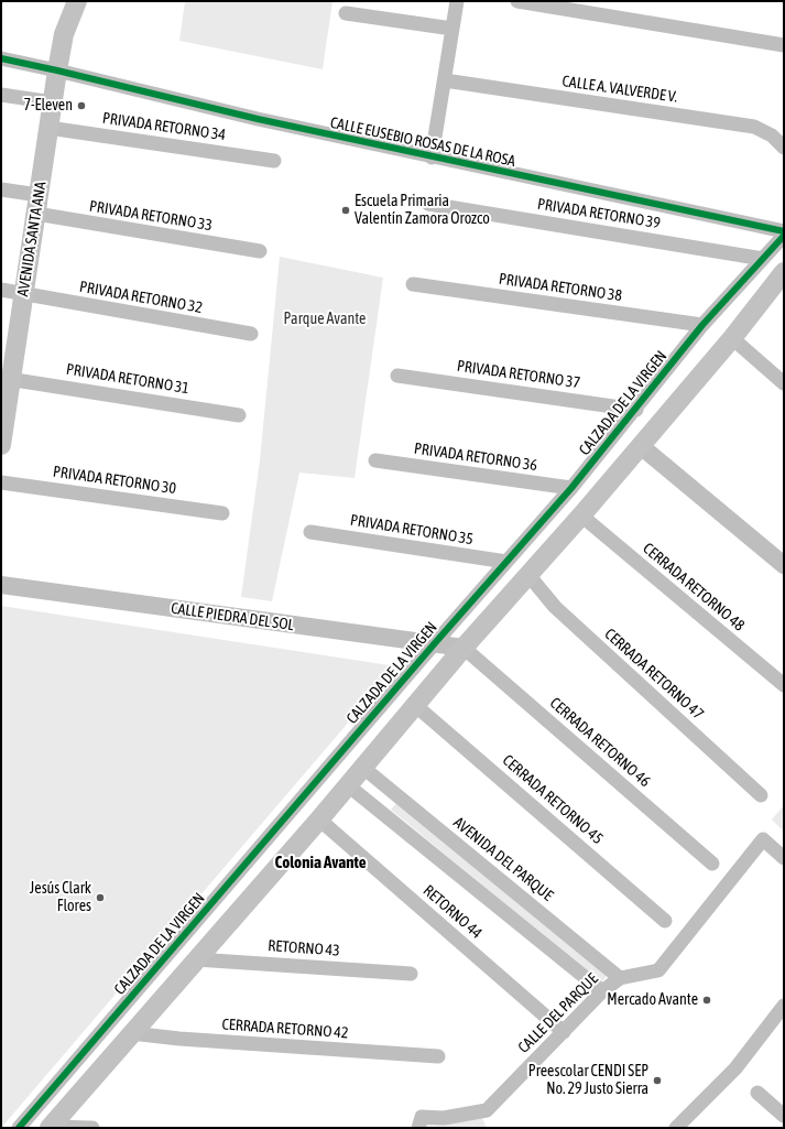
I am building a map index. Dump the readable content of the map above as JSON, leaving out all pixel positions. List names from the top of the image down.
{
  "streets": {
    "main road": ["AVENIDA SANTA ANA"],
    "street": [
      "CALLE A. VALVERDE V.",
      "PRIVADA RETORNO 34",
      "CALLE EUSEBIO ROSAS DE LA ROSA",
      "PRIVADA RETORNO 39",
      "PRIVADA RETORNO 33",
      "PRIVADA RETORNO 38",
      "PRIVADA RETORNO 32",
      "PRIVADA RETORNO 37",
      "PRIVADA RETORNO 31",
      "CALZADA DE LA VIRGEN",
      "PRIVADA RETORNO 36",
      "PRIVADA RETORNO 30",
      "PRIVADA RETORNO 35",
      "CERRADA RETORNO 48",
      "CALLE PIEDRA DEL SOL",
      "CERRADA RETORNO 47",
      "CERRADA RETORNO 46",
      "CERRADA RETORNO 45",
      "AVENIDA DEL PARQUE",
      "RETORNO 44",
      "RETORNO 43",
      "CALLE DEL PARQUE",
      "CERRADA RETORNO 42"
    ]
  },
  "crossings": [
    ["PRIVADA RETORNO 34", "AVENIDA SANTA ANA"],
    ["CALLE EUSEBIO ROSAS DE LA ROSA", "AVENIDA SANTA ANA"],
    ["PRIVADA RETORNO 39", "CALZADA DE LA VIRGEN"],
    ["PRIVADA RETORNO 33", "AVENIDA SANTA ANA"],
    ["AVENIDA SANTA ANA", "PRIVADA RETORNO 32"],
    ["AVENIDA SANTA ANA", "PRIVADA RETORNO 31"],
    ["PRIVADA RETORNO 38", "CALZADA DE LA VIRGEN"],
    ["PRIVADA RETORNO 37", "CALZADA DE LA VIRGEN"],
    ["CALZADA DE LA VIRGEN", "PRIVADA RETORNO 36"],
    ["CALZADA DE LA VIRGEN", "PRIVADA RETORNO 35"],
    ["CALZADA DE LA VIRGEN", "CALLE PIEDRA DEL SOL"],
    ["CALLE PIEDRA DEL SOL", "CERRADA RETORNO 46"],
    ["AVENIDA DEL PARQUE", "CALLE DEL PARQUE"],
    ["RETORNO 44", "CALLE DEL PARQUE"]
  ],
  "districts": ["Colonia Avante"],
  "parks": ["Parque Avante"],
  "places": [
    "7-Eleven",
    "Escuela Primaria Valentín Zamora Orozco",
    "Jesús Clark Flores",
    "Mercado Avante",
    "Preescolar CENDI SEP No. 29 Justo Sierra"
  ]
}
